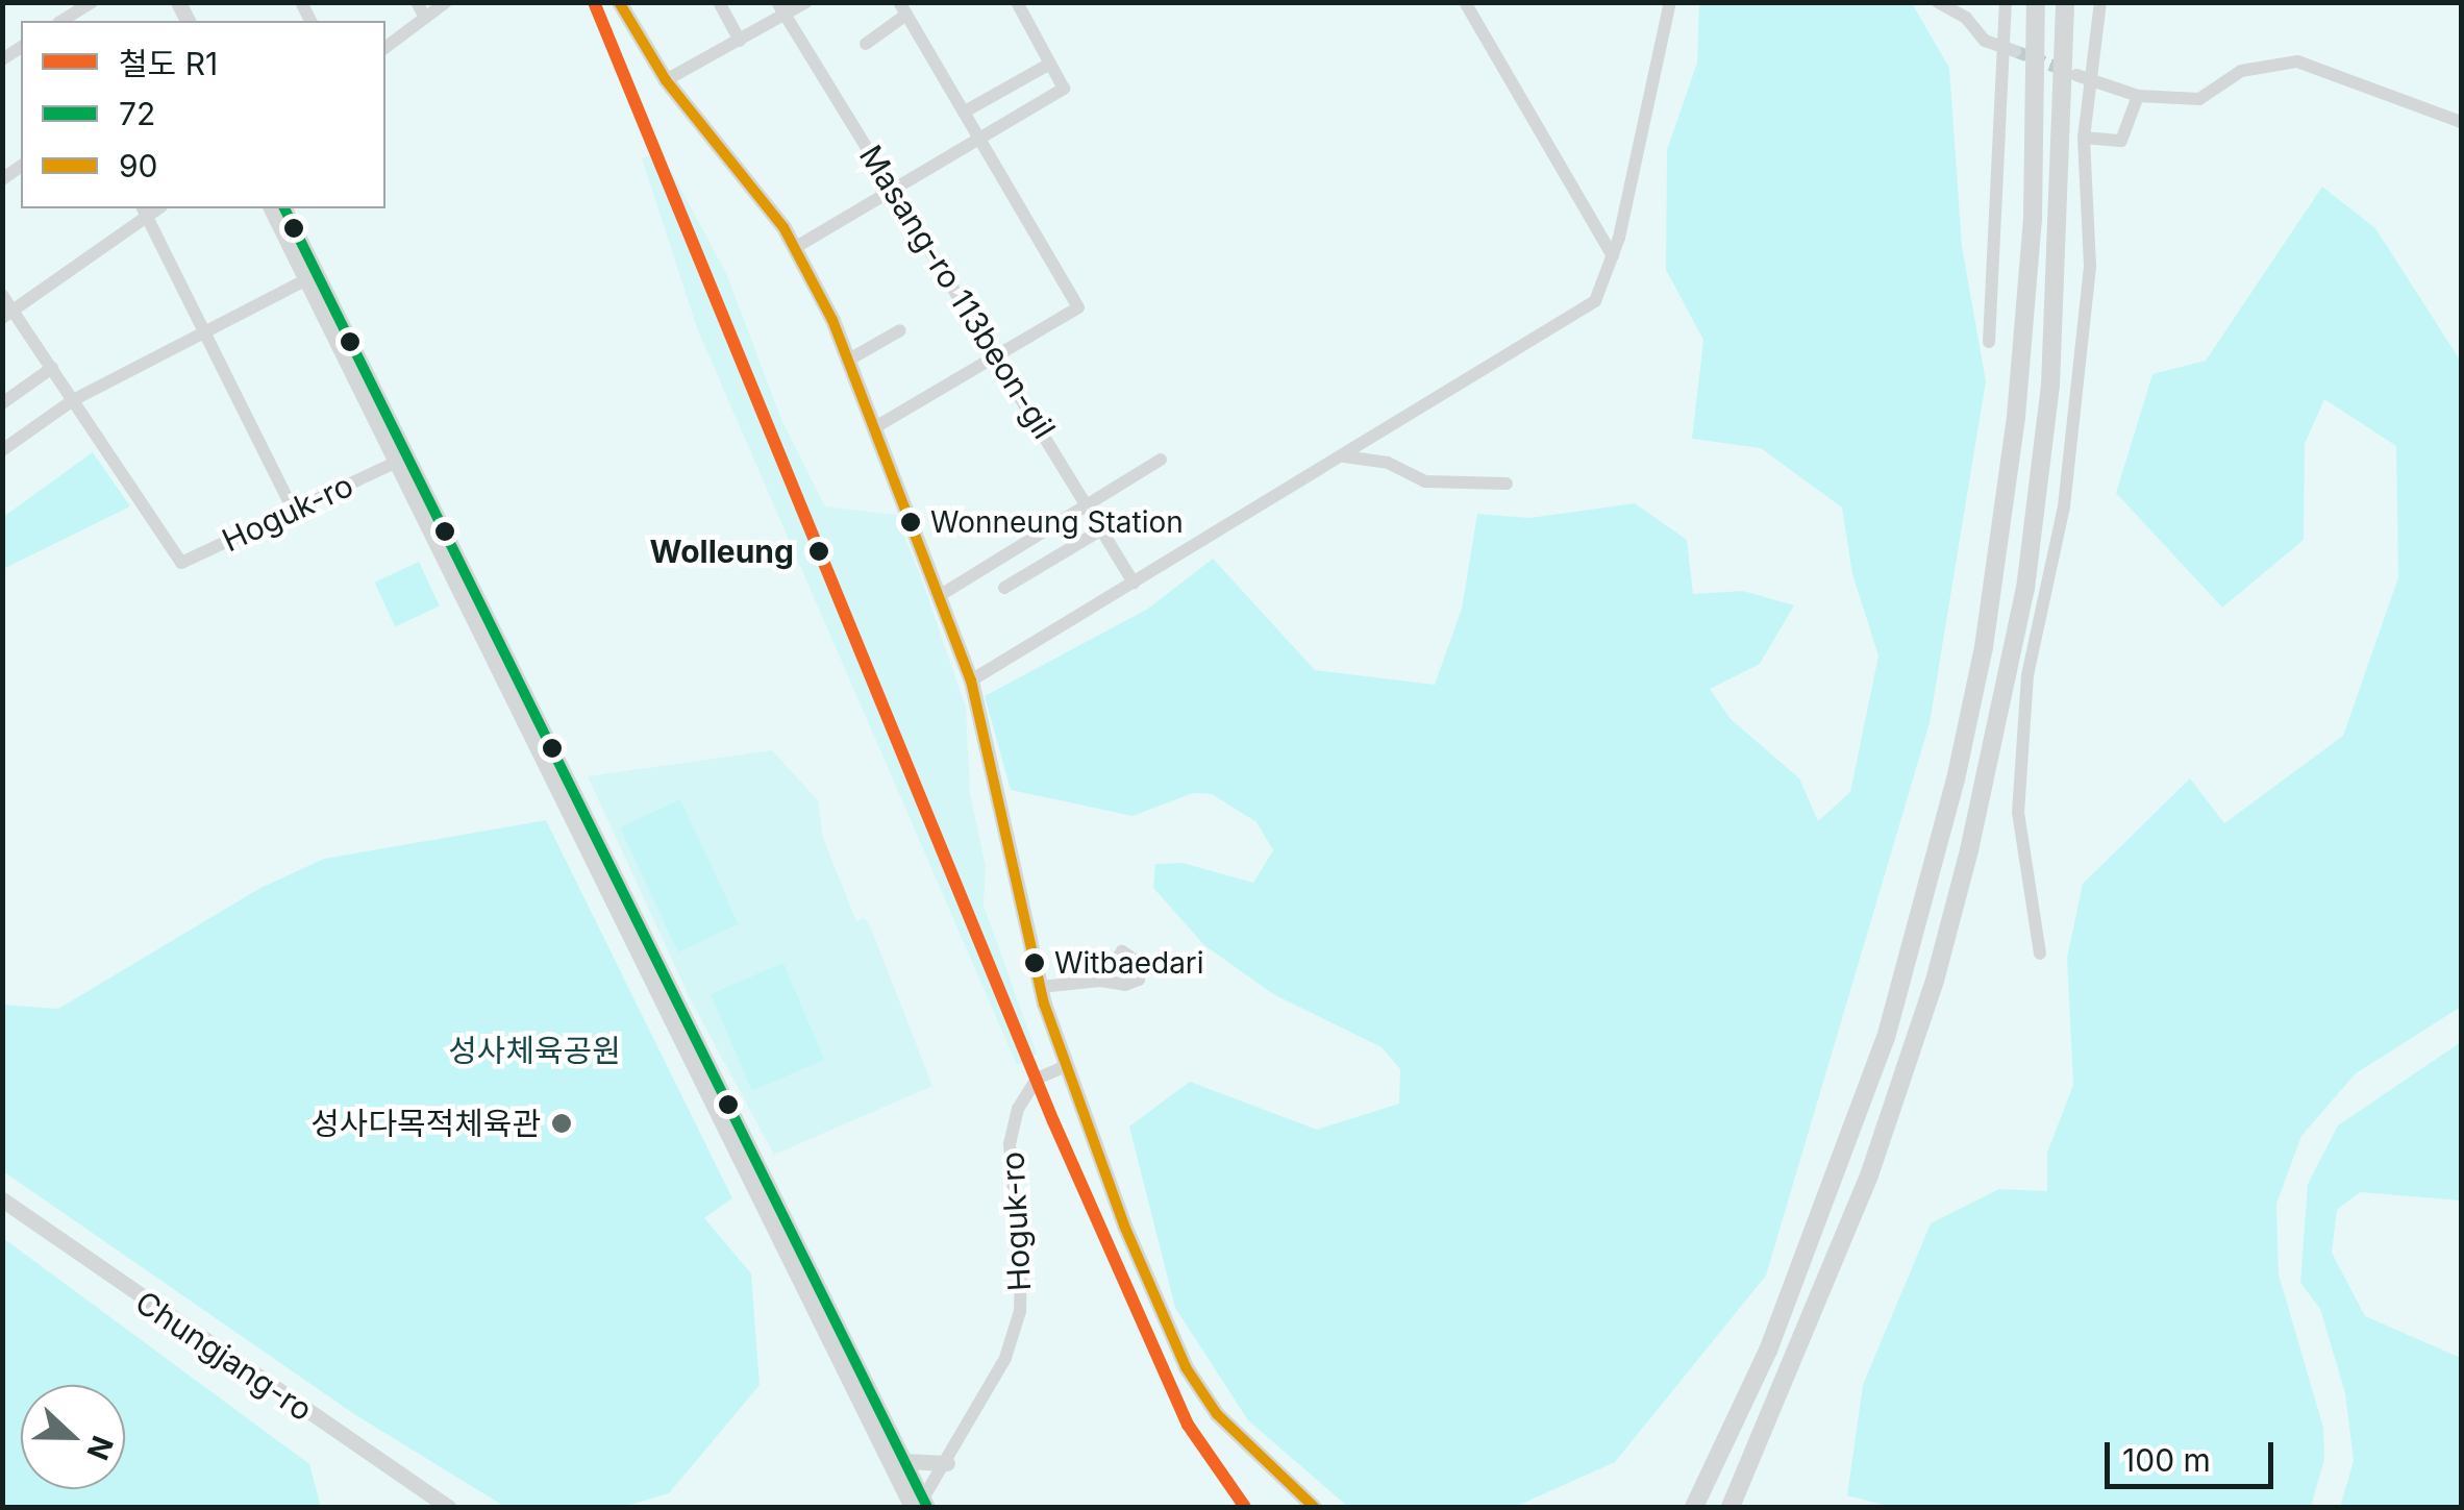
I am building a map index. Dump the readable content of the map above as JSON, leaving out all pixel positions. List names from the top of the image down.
{
  "streets": {
    "main road": ["Chungjang-ro"],
    "street": ["Masang-ro 113beon-gil", "Hoguk-ro"]
  },
  "parks": ["성사체육공원"],
  "places": [
    "Wonneung Station",
    "Wolleung",
    "Witbaedari",
    "성사다목적체육관"
  ],
  "lines": ["rail line R1", "transit line 90", "transit line 72"],
  "legend": ["철도 R1", "72", "90"],
  "scale_bar": "100 m",
  "north": "right"
}
